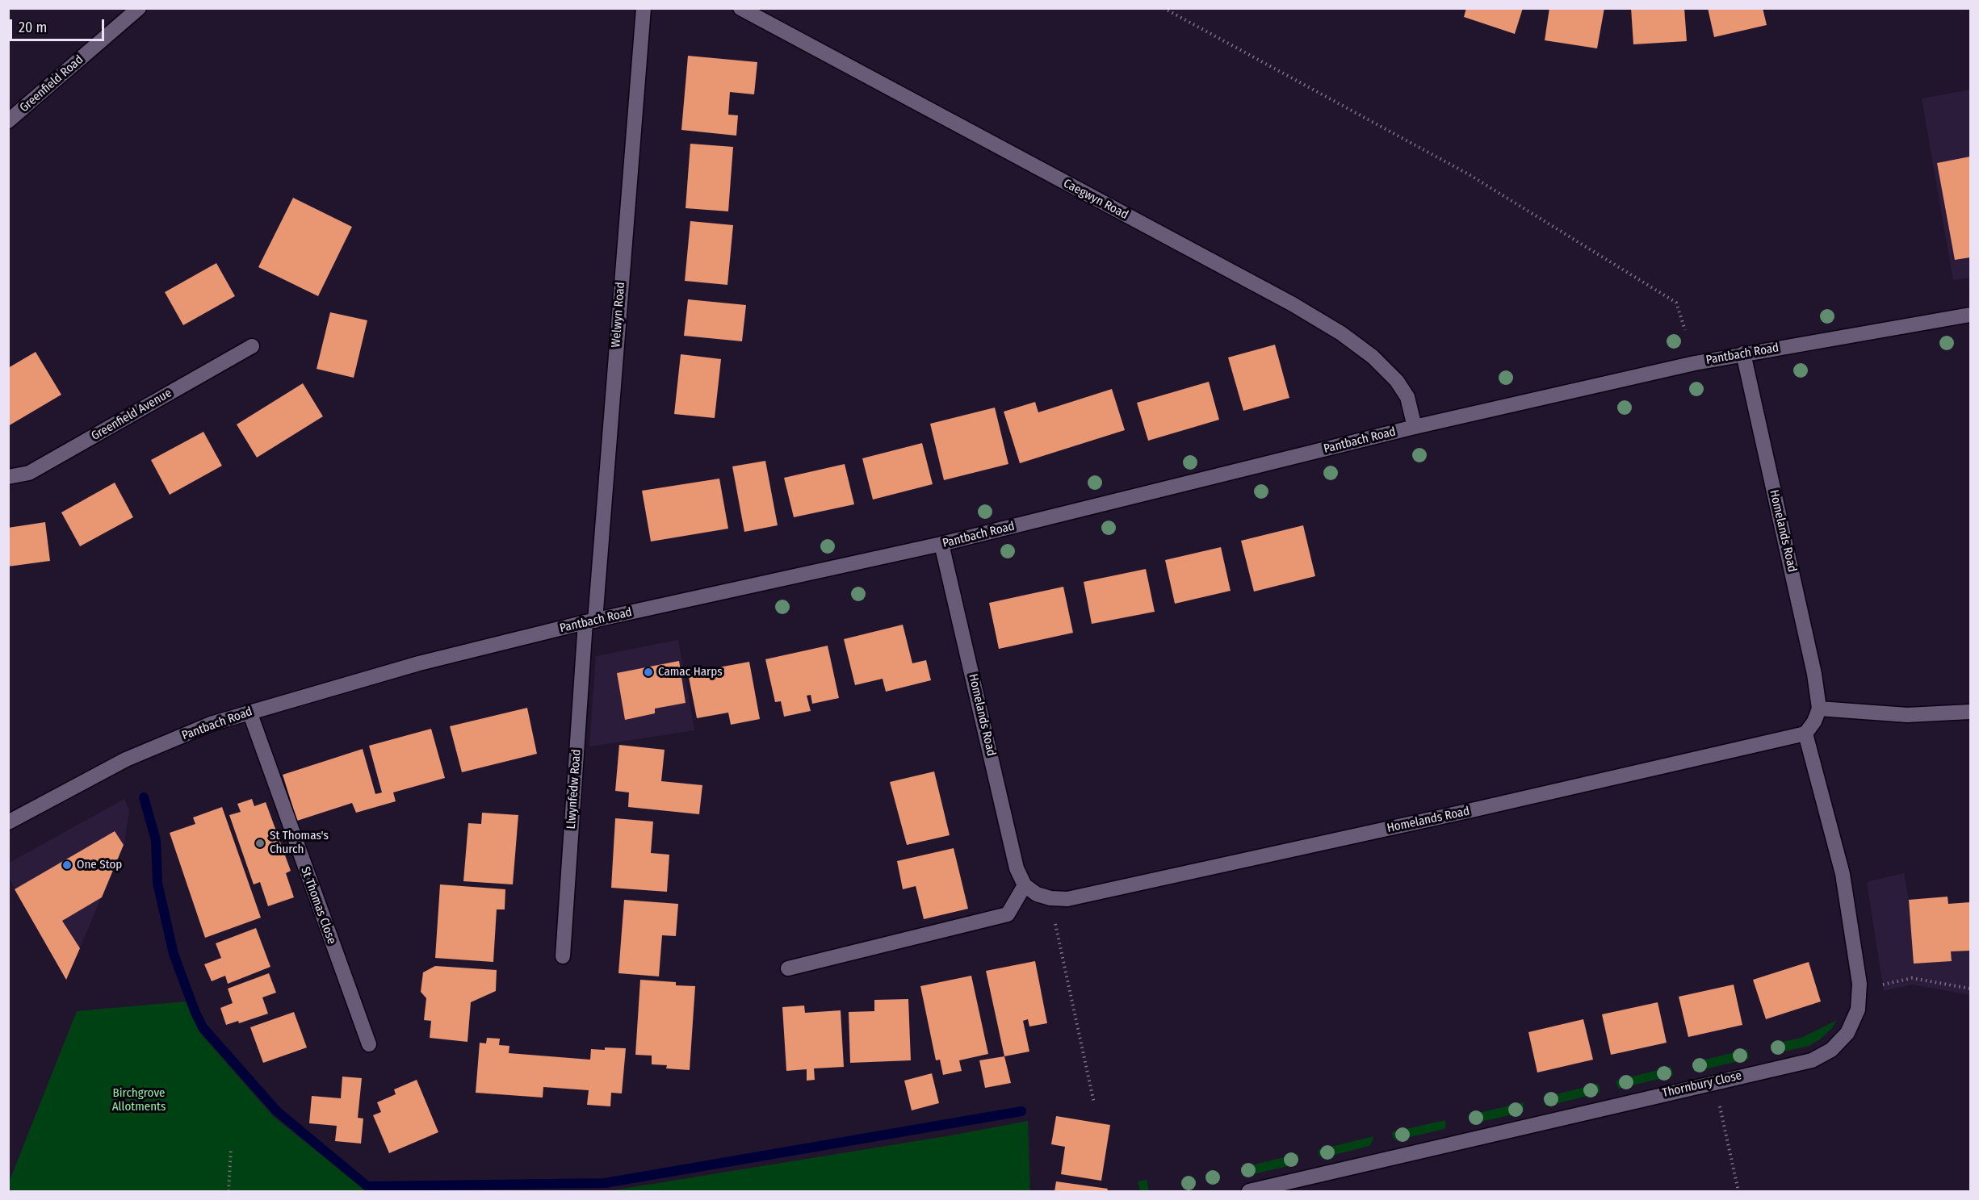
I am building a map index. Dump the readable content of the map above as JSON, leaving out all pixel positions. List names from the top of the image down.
{
  "streets": {
    "street": [
      "Greenfield Road",
      "Caegwyn Road",
      "Welwyn Road",
      "Pantbach Road",
      "Greenfield Avenue",
      "Homelands Road",
      "Llwynfedw Road",
      "St Thomas Close",
      "Thornbury Close"
    ]
  },
  "crossings": [
    ["Caegwyn Road", "Pantbach Road"],
    ["Welwyn Road", "Pantbach Road"],
    ["Welwyn Road", "Llwynfedw Road"],
    ["Pantbach Road", "Homelands Road"],
    ["Pantbach Road", "Llwynfedw Road"],
    ["Pantbach Road", "St Thomas Close"],
    ["Homelands Road", "Thornbury Close"]
  ],
  "parks": ["Birchgrove Allotments"],
  "places": ["Camac Harps", "St Thomas's Church", "One Stop"],
  "scale_bar": "20 m"
}
